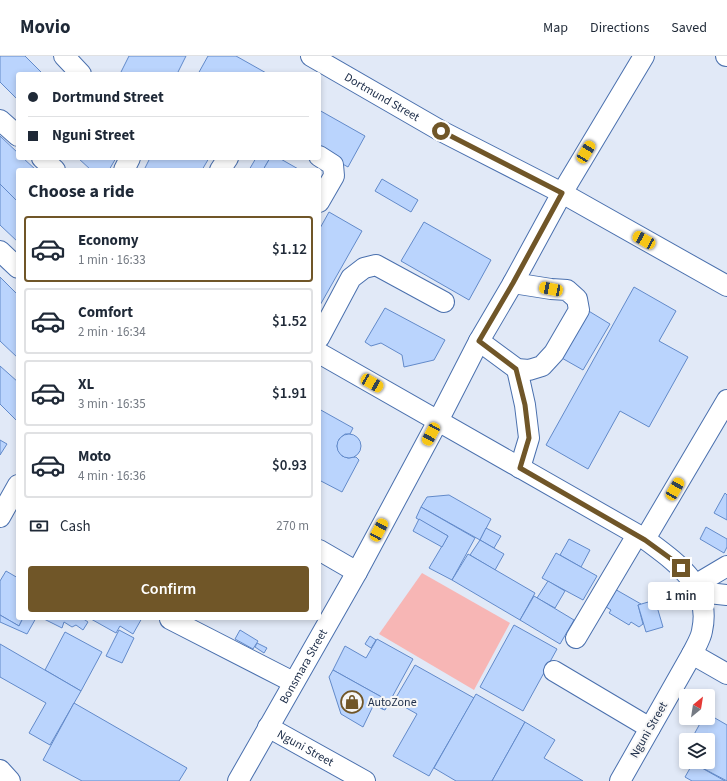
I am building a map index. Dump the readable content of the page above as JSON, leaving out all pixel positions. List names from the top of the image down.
{
  "streets": {
    "street": ["Dortmund Street", "Bonsmara Street", "Nguni Street"]
  },
  "crossings": [
    ["Dortmund Street", "Bonsmara Street"],
    ["Bonsmara Street", "Nguni Street"]
  ],
  "places": {
    "shop": ["AutoZone"]
  },
  "north": "top right",
  "page": {
    "header": "Movio",
    "nav": ["Map", "Directions", "Saved"],
    "banner": ["Dortmund Street", "Nguni Street"],
    "heading": "Choose a ride",
    "list": [
      {
        "name": "Economy",
        "note": "1 min · 16:33",
        "value": "$1.12"
      },
      {
        "name": "Comfort",
        "note": "2 min · 16:34",
        "value": "$1.52"
      },
      {
        "name": "XL",
        "note": "3 min · 16:35",
        "value": "$1.91"
      },
      {
        "name": "Moto",
        "note": "4 min · 16:36",
        "value": "$0.93"
      }
    ],
    "pay": ["Cash", "270 m"],
    "buttons": "Confirm",
    "bubble": "1 min"
  }
}
